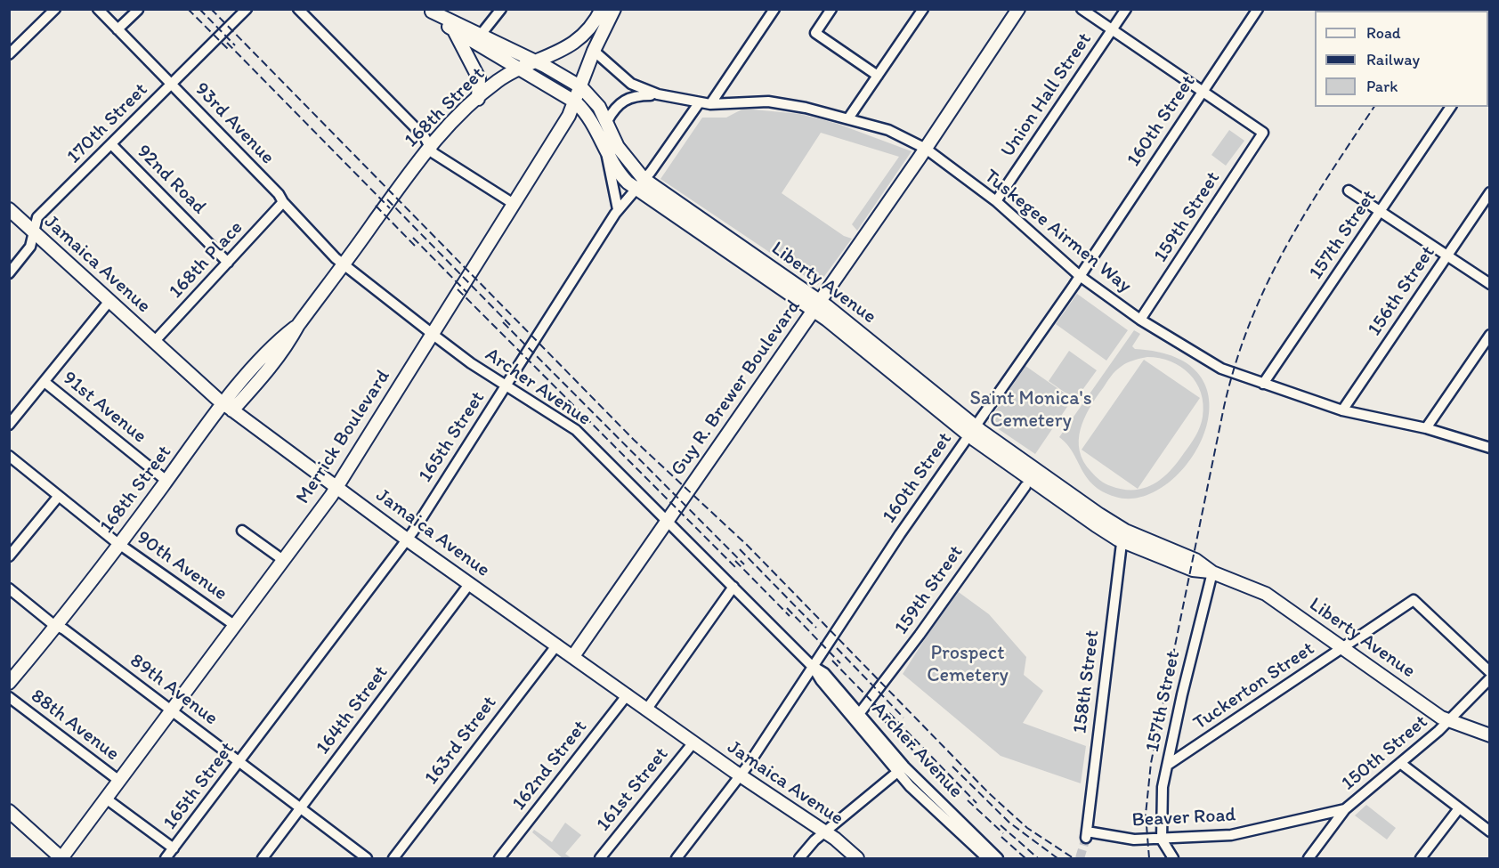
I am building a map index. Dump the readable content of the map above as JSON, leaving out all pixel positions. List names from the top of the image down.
{
  "streets": {
    "main road": [
      "168th Street",
      "Jamaica Avenue",
      "Liberty Avenue",
      "Guy R. Brewer Boulevard",
      "Merrick Boulevard"
    ],
    "street": [
      "Union Hall Street",
      "160th Street",
      "170th Street",
      "93rd Avenue",
      "92nd Road",
      "159th Street",
      "Tuskegee Airmen Way",
      "157th Street",
      "168th Place",
      "156th Street",
      "Archer Avenue",
      "91st Avenue",
      "165th Street",
      "90th Avenue",
      "158th Street",
      "Tuckerton Street",
      "89th Avenue",
      "164th Street",
      "88th Avenue",
      "163rd Street",
      "150th Street",
      "162nd Street",
      "161st Street",
      "Beaver Road"
    ]
  },
  "crossings": [
    ["Union Hall Street", "Tuskegee Airmen Way"],
    ["168th Street", "93rd Avenue"],
    ["168th Street", "Jamaica Avenue"],
    ["168th Street", "Liberty Avenue"],
    ["168th Street", "Archer Avenue"],
    ["168th Street", "91st Avenue"],
    ["168th Street", "90th Avenue"],
    ["168th Street", "89th Avenue"],
    ["160th Street", "159th Street"],
    ["160th Street", "Tuskegee Airmen Way"],
    ["160th Street", "Jamaica Avenue"],
    ["160th Street", "Liberty Avenue"],
    ["160th Street", "Archer Avenue"],
    ["170th Street", "93rd Avenue"],
    ["170th Street", "92nd Road"],
    ["170th Street", "Jamaica Avenue"],
    ["93rd Avenue", "168th Place"],
    ["93rd Avenue", "Archer Avenue"],
    ["92nd Road", "168th Place"],
    ["159th Street", "Tuskegee Airmen Way"],
    ["159th Street", "Archer Avenue"],
    ["Tuskegee Airmen Way", "157th Street"],
    ["Tuskegee Airmen Way", "Liberty Avenue"],
    ["Tuskegee Airmen Way", "156th Street"],
    ["Tuskegee Airmen Way", "Guy R. Brewer Boulevard"],
    ["Tuskegee Airmen Way", "Merrick Boulevard"],
    ["Tuskegee Airmen Way", "165th Street"],
    ["157th Street", "Liberty Avenue"],
    ["157th Street", "Tuckerton Street"],
    ["157th Street", "Beaver Road"],
    ["168th Place", "Jamaica Avenue"],
    ["Jamaica Avenue", "Guy R. Brewer Boulevard"],
    ["Jamaica Avenue", "Merrick Boulevard"],
    ["Jamaica Avenue", "165th Street"],
    ["Jamaica Avenue", "164th Street"],
    ["Jamaica Avenue", "163rd Street"],
    ["Jamaica Avenue", "162nd Street"],
    ["Jamaica Avenue", "161st Street"],
    ["Liberty Avenue", "Guy R. Brewer Boulevard"],
    ["Liberty Avenue", "Merrick Boulevard"],
    ["Liberty Avenue", "165th Street"],
    ["Liberty Avenue", "158th Street"],
    ["Liberty Avenue", "Tuckerton Street"],
    ["Liberty Avenue", "150th Street"],
    ["Archer Avenue", "Guy R. Brewer Boulevard"],
    ["Archer Avenue", "Merrick Boulevard"],
    ["Archer Avenue", "165th Street"],
    ["Merrick Boulevard", "90th Avenue"],
    ["Merrick Boulevard", "89th Avenue"],
    ["Merrick Boulevard", "88th Avenue"],
    ["165th Street", "89th Avenue"],
    ["158th Street", "Beaver Road"],
    ["89th Avenue", "164th Street"],
    ["150th Street", "Beaver Road"]
  ],
  "parks": ["Saint Monica's Cemetery", "Prospect Cemetery"],
  "legend": ["Road", "Railway", "Park"]
}
